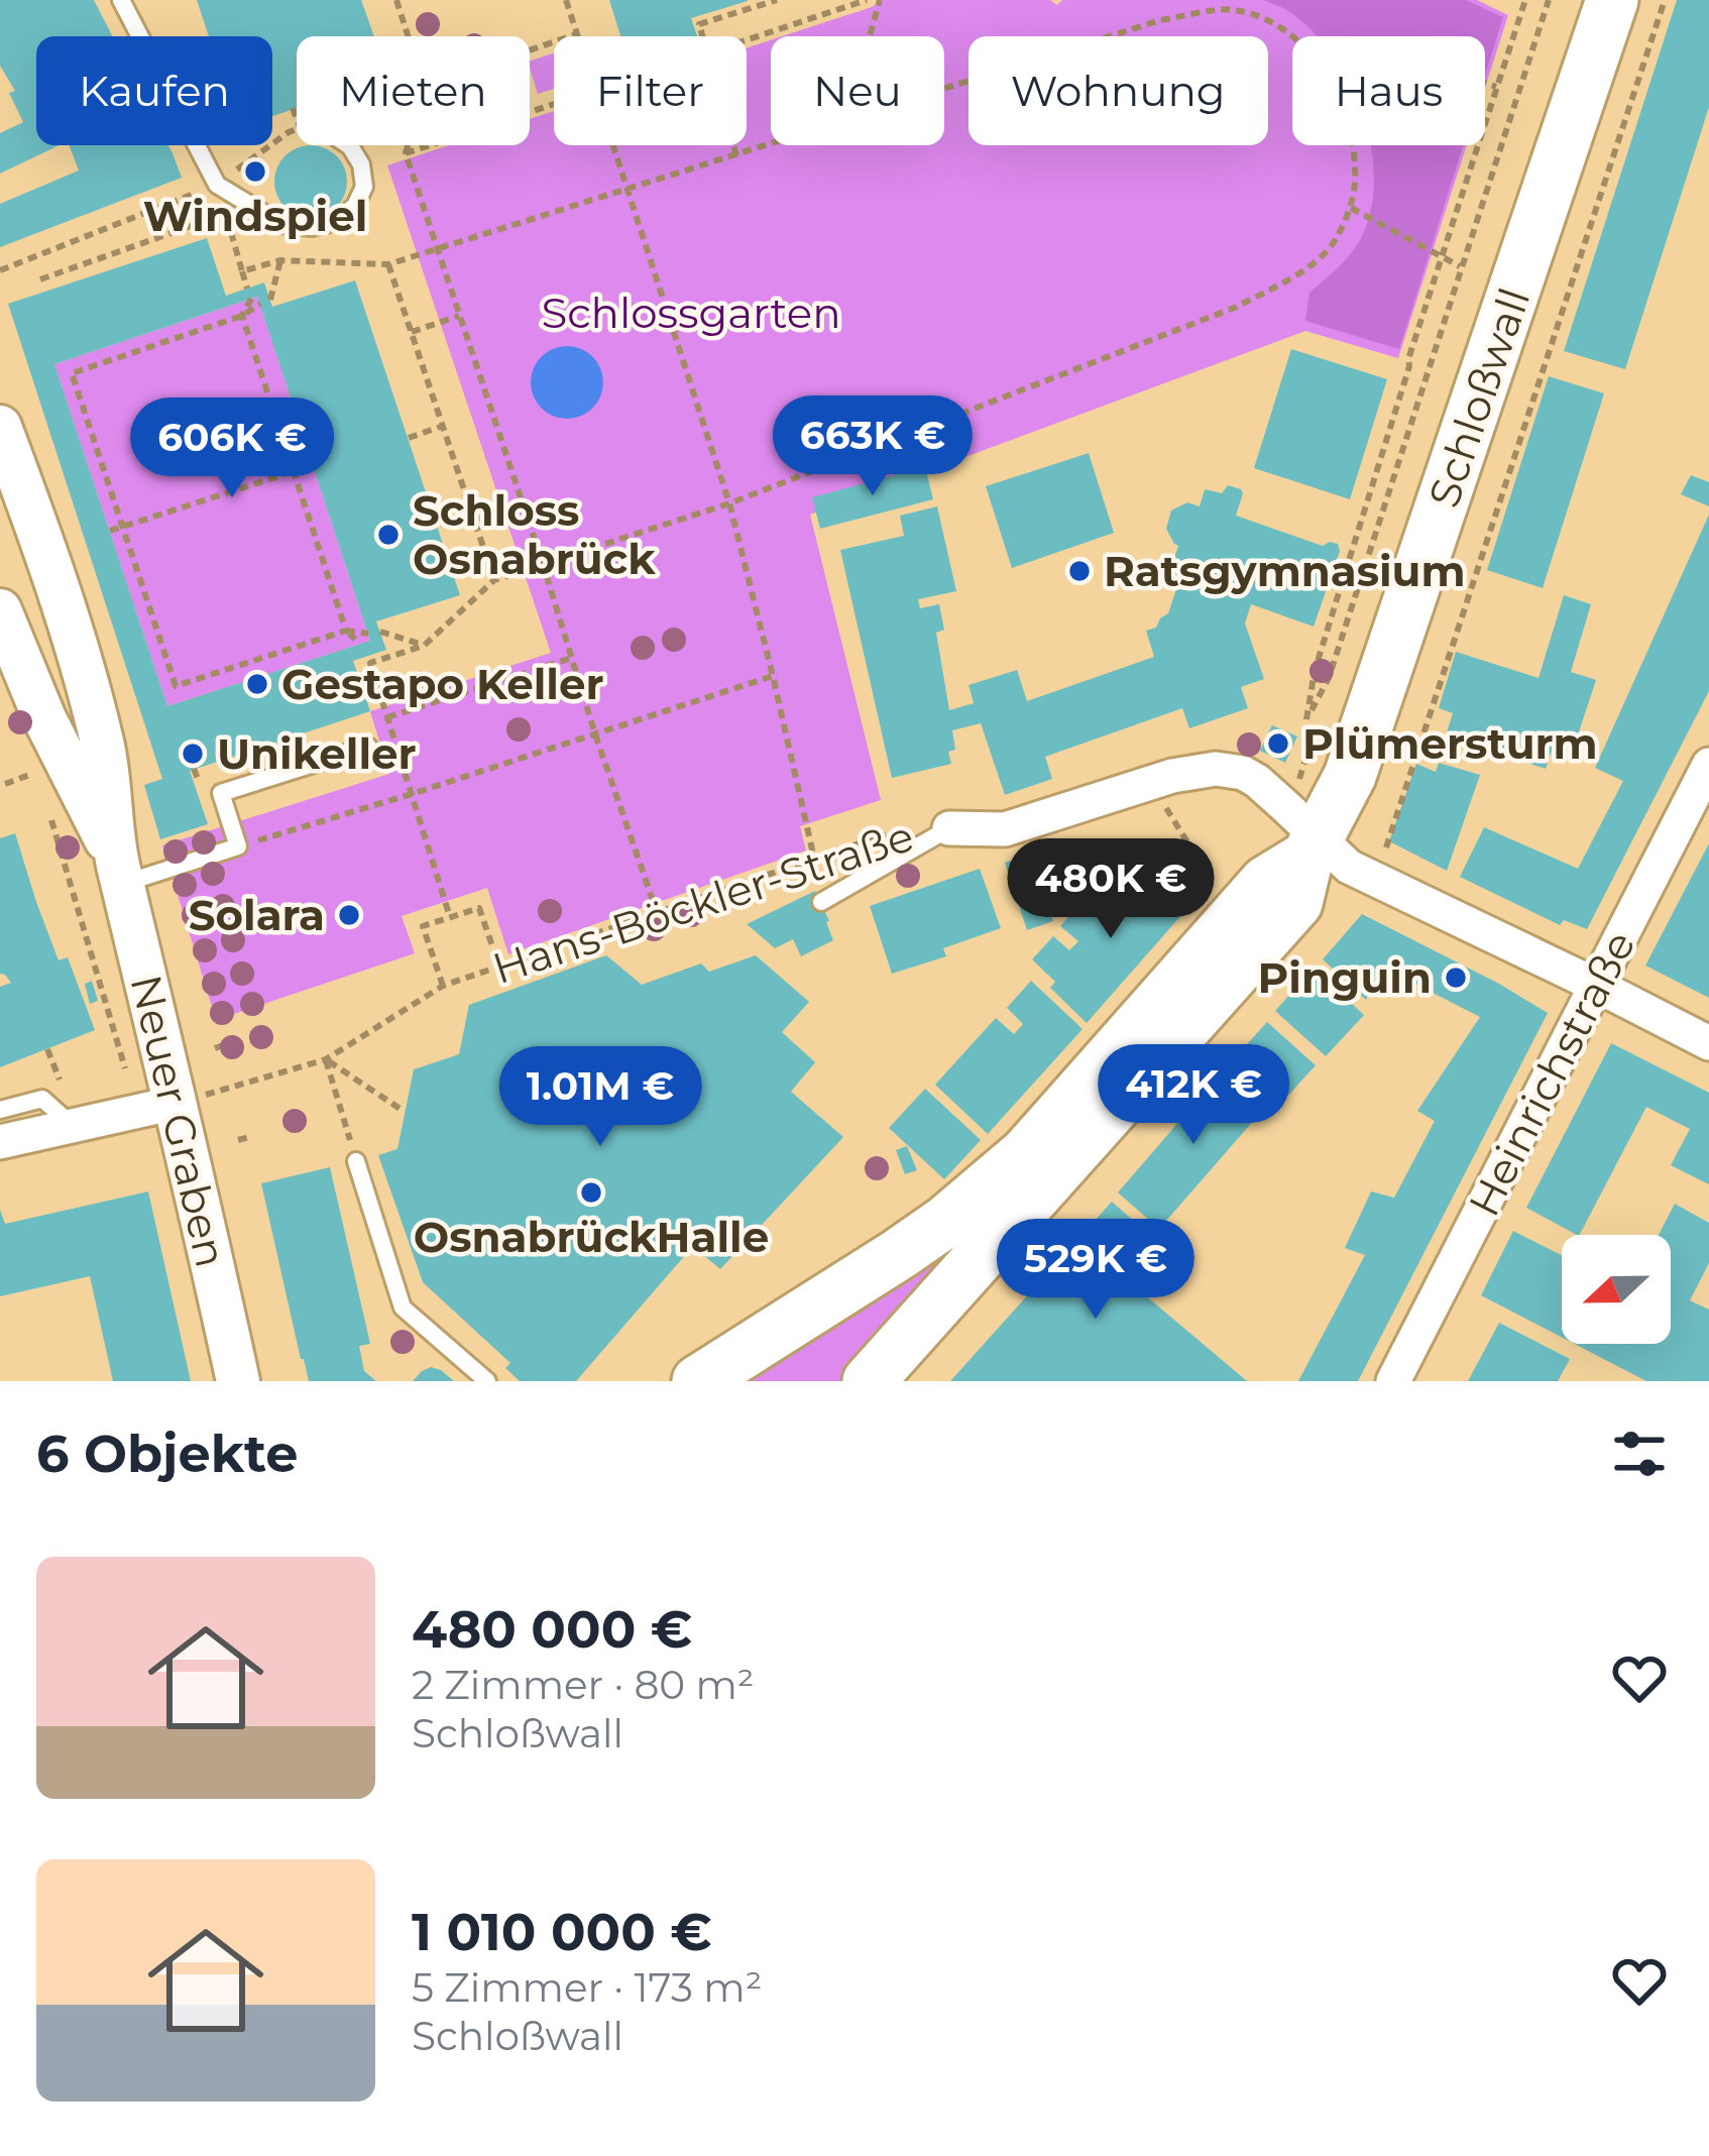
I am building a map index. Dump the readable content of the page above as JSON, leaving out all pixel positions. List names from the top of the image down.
{
  "streets": {
    "main road": ["Schloßwall"],
    "street": ["Hans-Böckler-Straße", "Heinrichstraße", "Neuer Graben"]
  },
  "crossings": [
    ["Schloßwall", "Hans-Böckler-Straße"],
    ["Hans-Böckler-Straße", "Heinrichstraße"]
  ],
  "parks": ["Schlossgarten"],
  "places": [
    "Windspiel",
    "Schloss Osnabrück",
    "Ratsgymnasium",
    "Gestapo Keller",
    "Plümersturm",
    "Unikeller",
    "Solara",
    "Pinguin",
    "OsnabrückHalle"
  ],
  "north": "left",
  "page": {
    "chip": [
      "Kaufen",
      "Mieten",
      "Filter",
      "Neu",
      "Wohnung",
      "Haus"
    ],
    "price": [
      "663K €",
      "606K €",
      "480K €",
      "412K €",
      "1.01M €",
      "529K €"
    ],
    "heading": "6 Objekte",
    "list": [
      {
        "name": "480 000 €",
        "note": "2 Zimmer · 80 m² · Schloßwall"
      },
      {
        "name": "1 010 000 €",
        "note": "5 Zimmer · 173 m² · Schloßwall"
      }
    ]
  }
}
